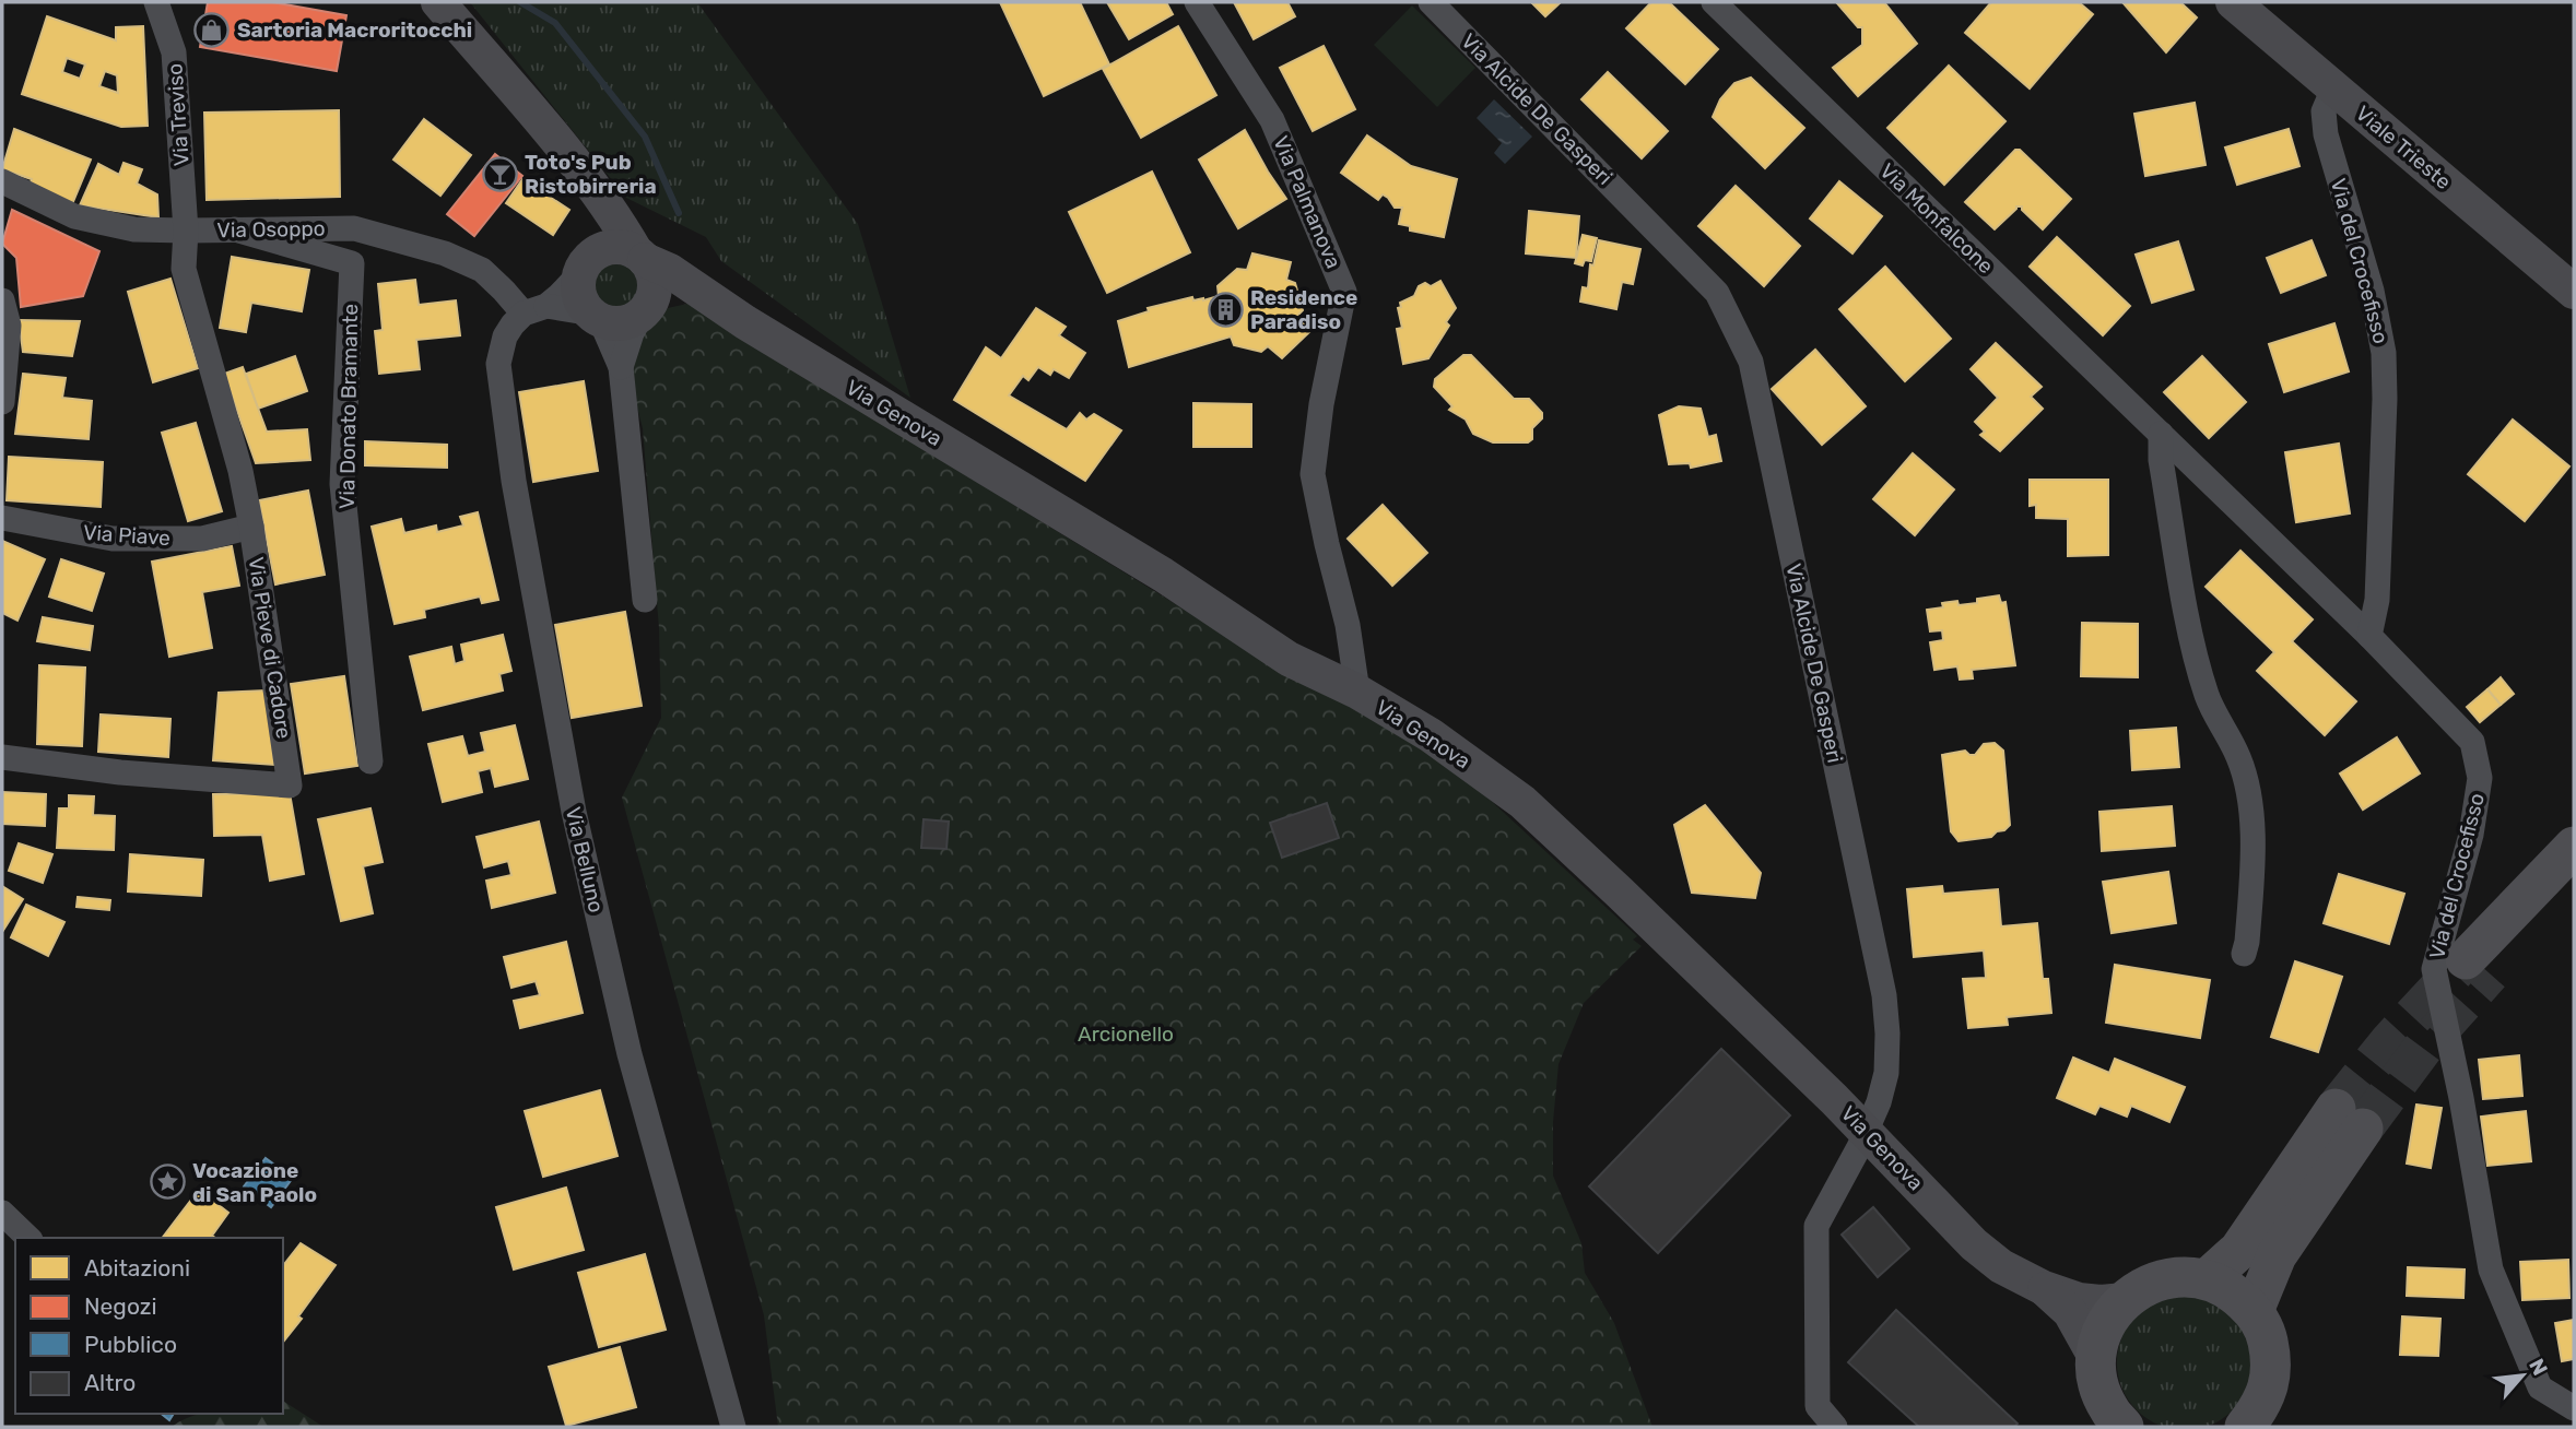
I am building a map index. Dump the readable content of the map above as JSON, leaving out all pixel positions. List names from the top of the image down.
{
  "streets": {
    "highway": ["Via Genova"],
    "main road": ["Viale Trieste"],
    "street": [
      "Via Alcide De Gasperi",
      "Via Treviso",
      "Via Palmanova",
      "Via Monfalcone",
      "Via Osoppo",
      "Via del Crocefisso",
      "Via Donato Bramante",
      "Via Piave",
      "Via Pieve di Cadore",
      "Via Belluno"
    ]
  },
  "crossings": [
    ["Via Treviso", "Via Osoppo"],
    ["Via Treviso", "Via Pieve di Cadore"],
    ["Viale Trieste", "Via del Crocefisso"],
    ["Via Palmanova", "Via Genova"],
    ["Via Monfalcone", "Via del Crocefisso"],
    ["Via Osoppo", "Via Donato Bramante"],
    ["Via Osoppo", "Via Pieve di Cadore"],
    ["Via Osoppo", "Via Belluno"],
    ["Via Genova", "Via Belluno"],
    ["Via Piave", "Via Pieve di Cadore"]
  ],
  "parks": ["Arcionello"],
  "places": {
    "shop": ["Sartoria Macroritocchi"],
    "bar": ["Toto's Pub Ristobirreria"],
    "building": ["Residence Paradiso"],
    "place": ["Vocazione di San Paolo"]
  },
  "legend": [
    "Abitazioni",
    "Negozi",
    "Pubblico",
    "Altro"
  ],
  "north": "top right"
}
